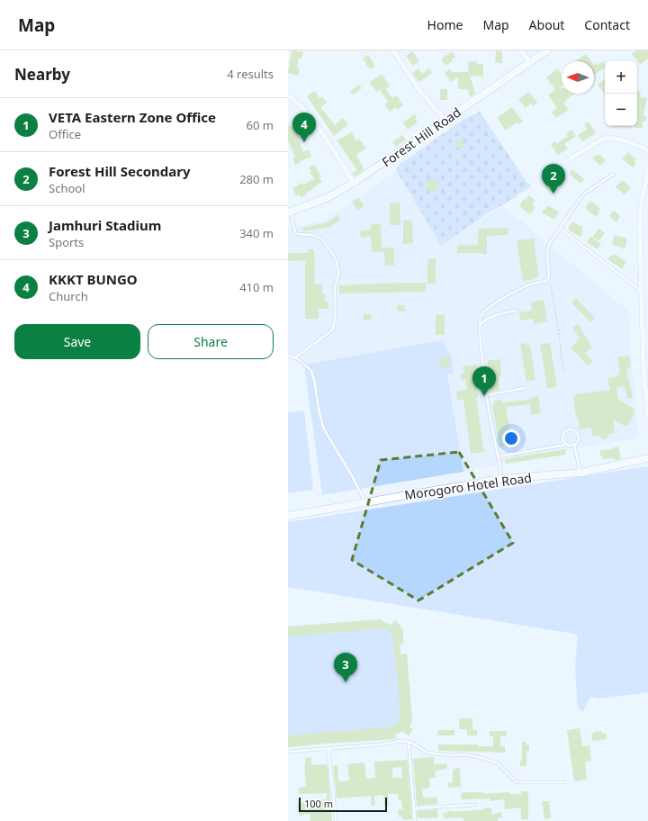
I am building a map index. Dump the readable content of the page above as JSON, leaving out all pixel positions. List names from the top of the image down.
{
  "streets": {
    "street": ["Forest Hill Road", "Morogoro Hotel Road"]
  },
  "scale_bar": "100 m",
  "north": "left",
  "page": {
    "header": "Map",
    "nav": [
      "Home",
      "Map",
      "About",
      "Contact"
    ],
    "heading": ["Nearby", "4 results"],
    "map_buttons": ["+", "−"],
    "list": [
      {
        "mark": "1",
        "name": "VETA Eastern Zone Office",
        "note": "Office",
        "value": "60 m"
      },
      {
        "mark": "2",
        "name": "Forest Hill Secondary",
        "note": "School",
        "value": "280 m"
      },
      {
        "mark": "3",
        "name": "Jamhuri Stadium",
        "note": "Sports",
        "value": "340 m"
      },
      {
        "mark": "4",
        "name": "KKKT BUNGO",
        "note": "Church",
        "value": "410 m"
      }
    ],
    "pins": [
      "4",
      "2",
      "1",
      "3"
    ],
    "buttons": ["Save", "Share"],
    "scale": "100 m"
  }
}
